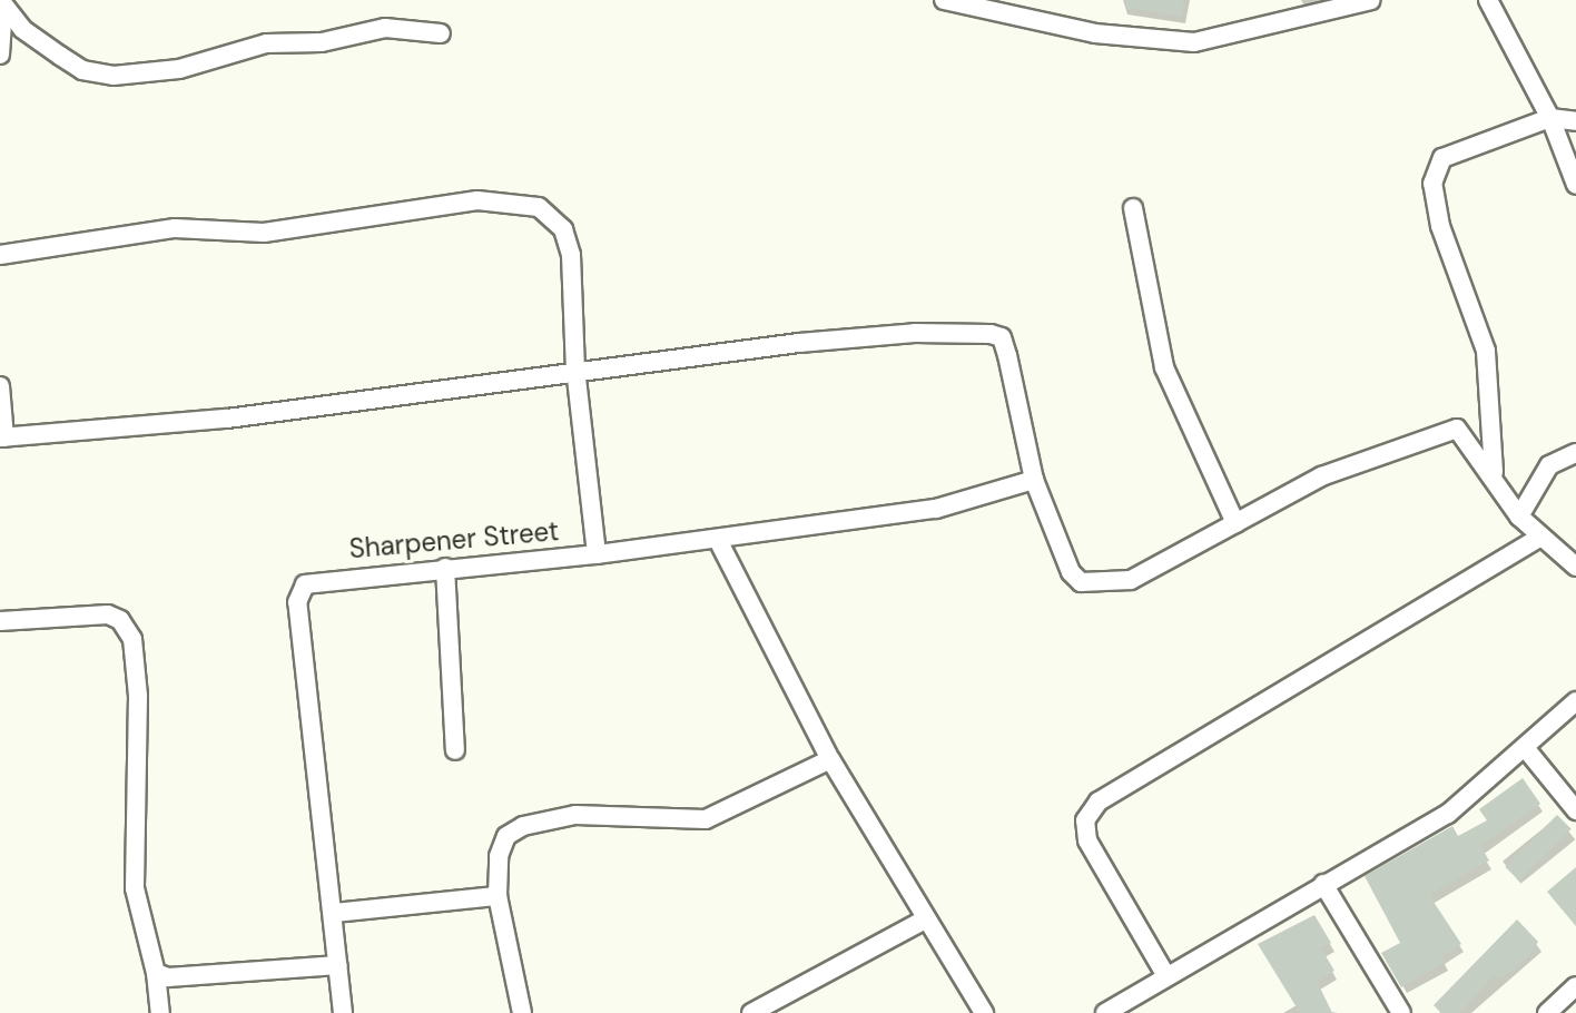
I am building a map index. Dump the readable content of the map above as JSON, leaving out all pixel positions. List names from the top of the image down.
{
  "streets": {
    "street": ["Sharpener Street"]
  }
}
